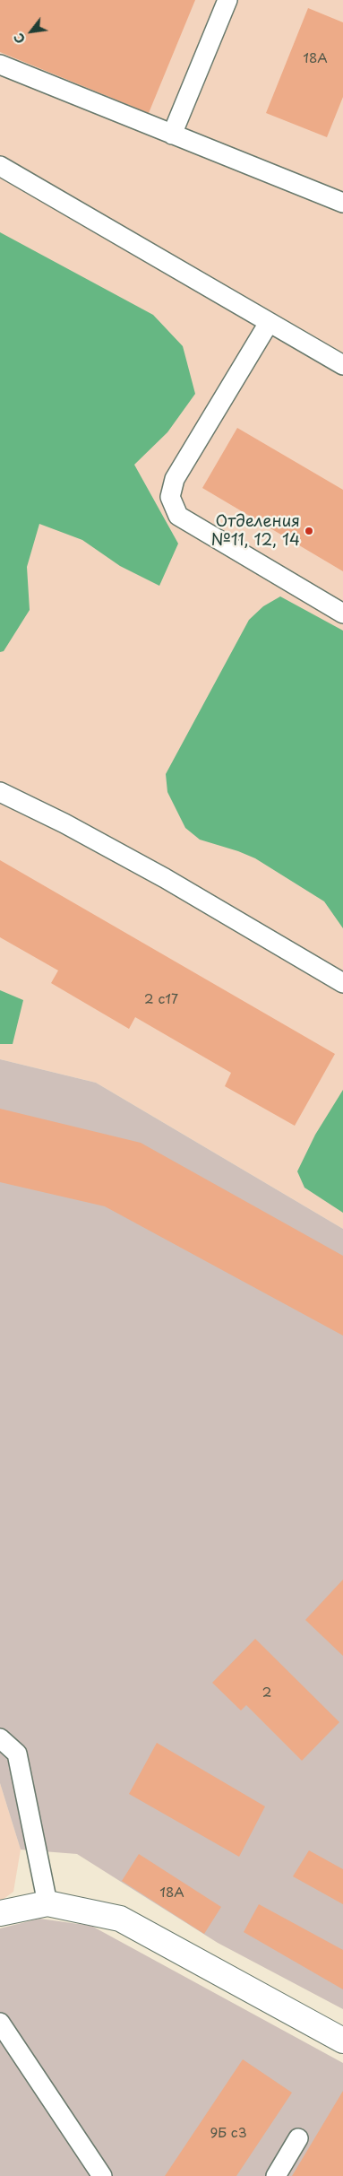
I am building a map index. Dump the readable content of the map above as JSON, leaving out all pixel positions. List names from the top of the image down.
{
  "places": ["Отделения №11, 12, 14"],
  "house_numbers": [
    "18А",
    "2 с17",
    "2",
    "18А",
    "9Б с3"
  ],
  "north": "bottom left"
}
